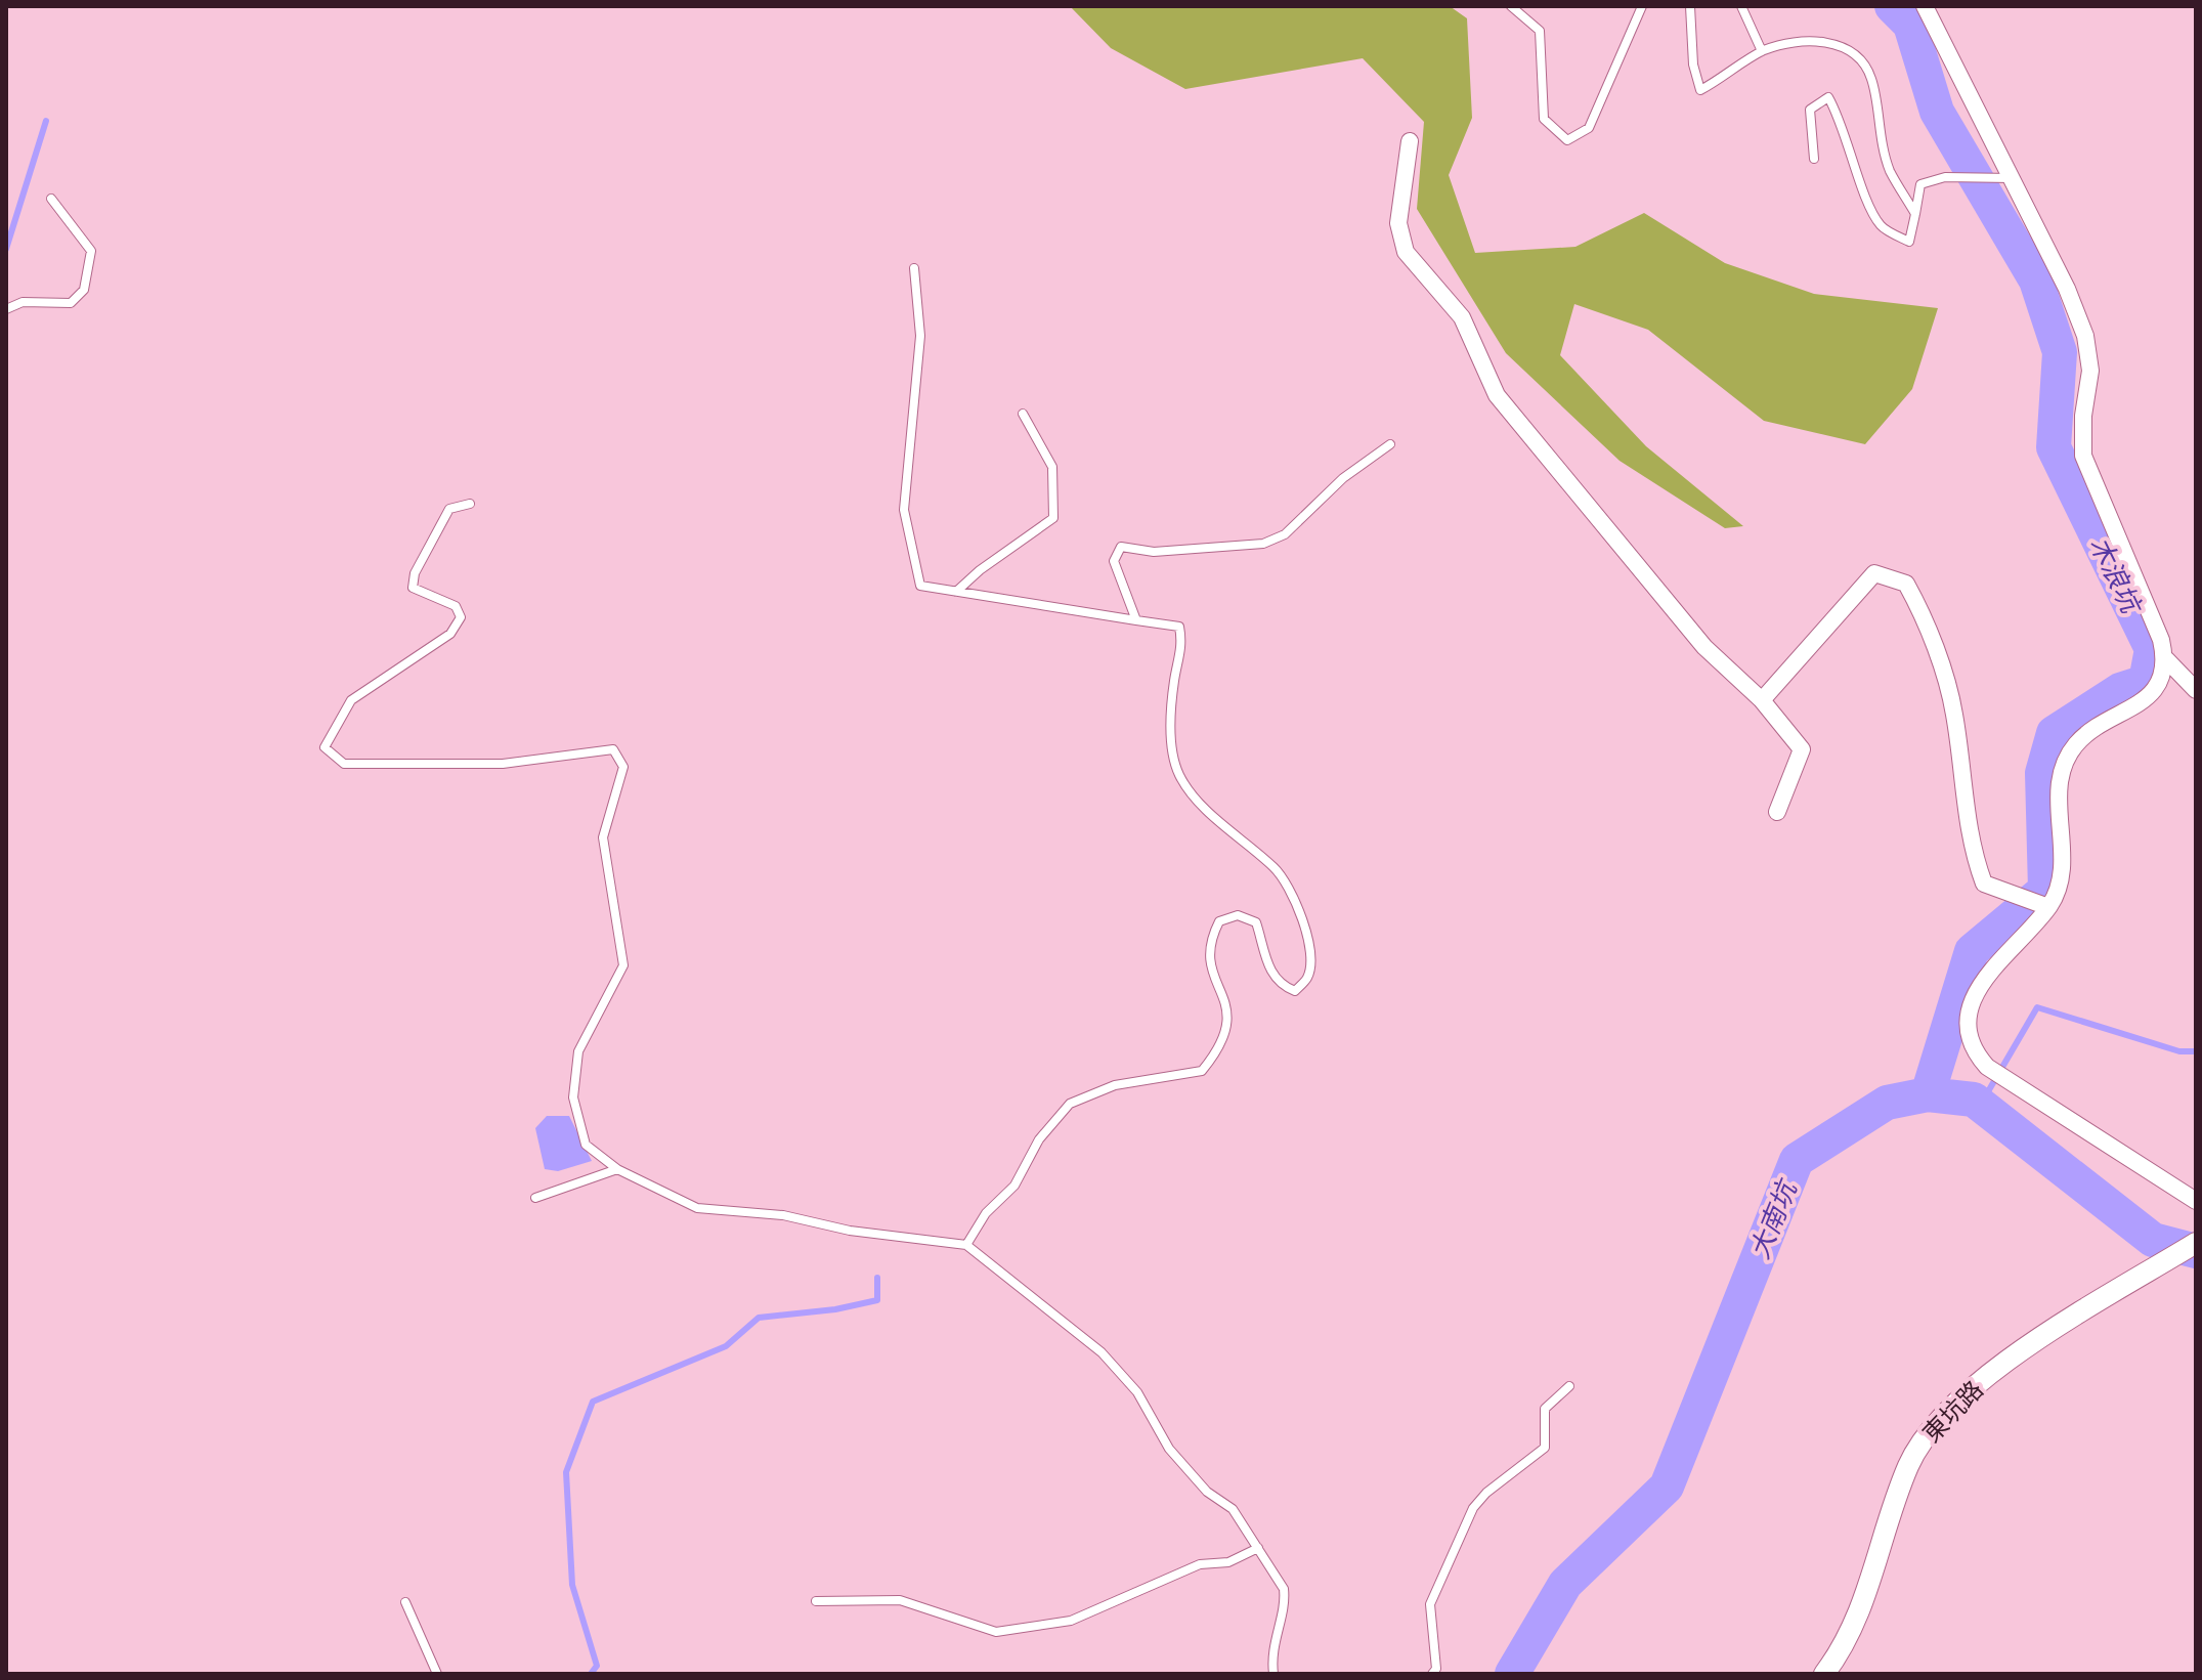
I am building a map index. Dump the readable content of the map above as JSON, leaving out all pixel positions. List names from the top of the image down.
{
  "streets": {
    "street": ["東坑路"]
  },
  "water": ["木浪坑", "大南坑"]
}
